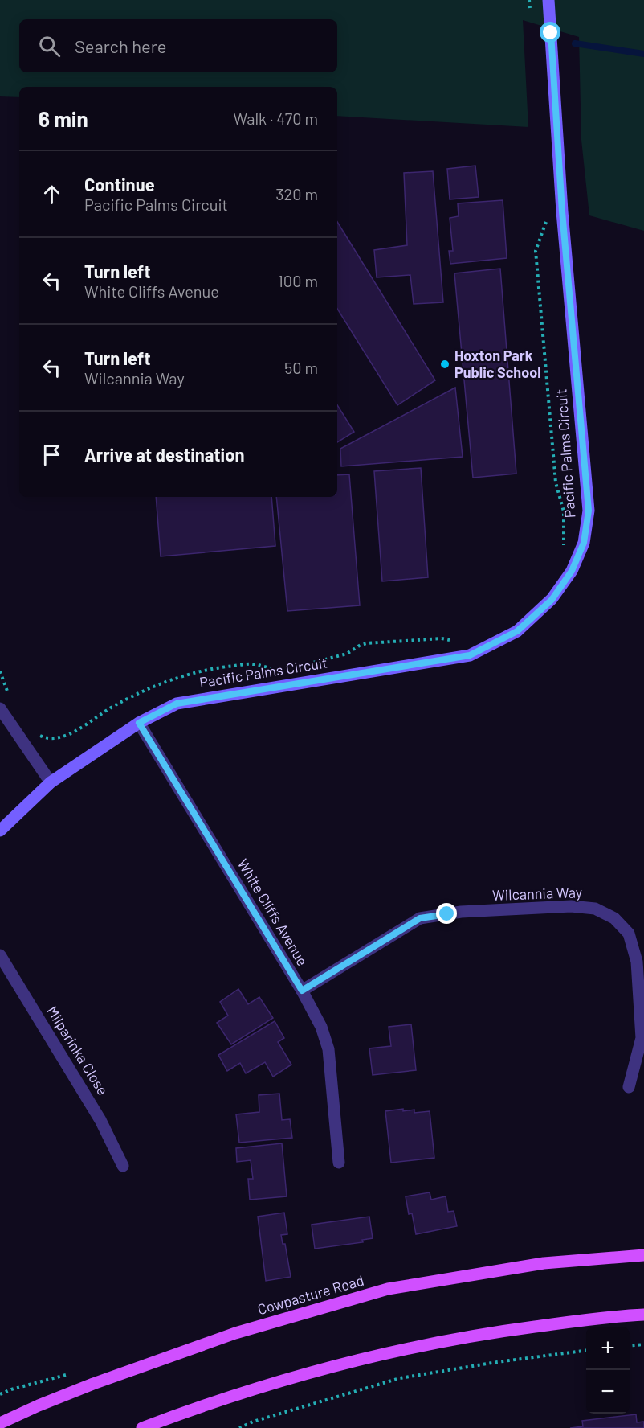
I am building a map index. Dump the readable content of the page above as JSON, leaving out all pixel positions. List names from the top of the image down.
{
  "streets": {
    "main road": ["Cowpasture Road"],
    "street": [
      "Pacific Palms Circuit",
      "Wilcannia Way",
      "White Cliffs Avenue",
      "Milparinka Close"
    ]
  },
  "crossings": [
    ["Pacific Palms Circuit", "White Cliffs Avenue"],
    ["Wilcannia Way", "White Cliffs Avenue"]
  ],
  "places": ["Hoxton Park Public School"],
  "page": {
    "search": "Search here",
    "heading": ["6 min", "Walk · 470 m"],
    "list": [
      ["Continue", "Pacific Palms Circuit", "320 m"],
      ["Turn left", "White Cliffs Avenue", "100 m"],
      ["Turn left", "Wilcannia Way", "50 m"],
      "Arrive at destination"
    ],
    "map_buttons": ["+", "−"]
  }
}
